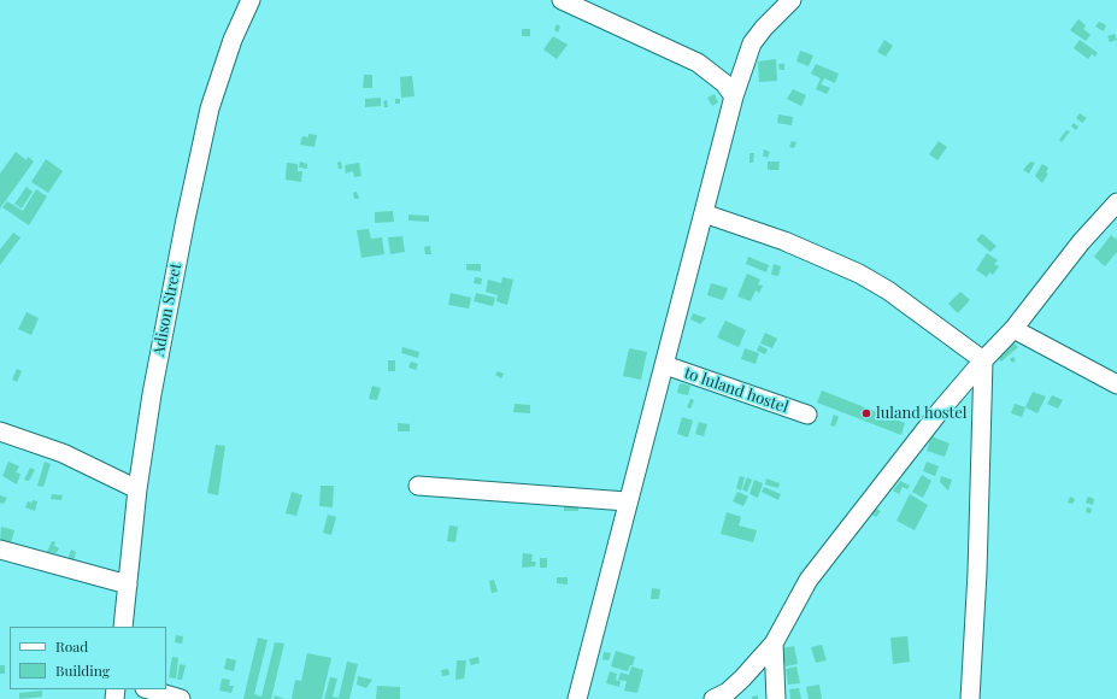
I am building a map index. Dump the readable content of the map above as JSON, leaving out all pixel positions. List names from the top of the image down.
{
  "streets": {
    "street": ["Adison Street", "to luland hostel"]
  },
  "places": ["luland hostel"],
  "legend": ["Road", "Building"]
}
